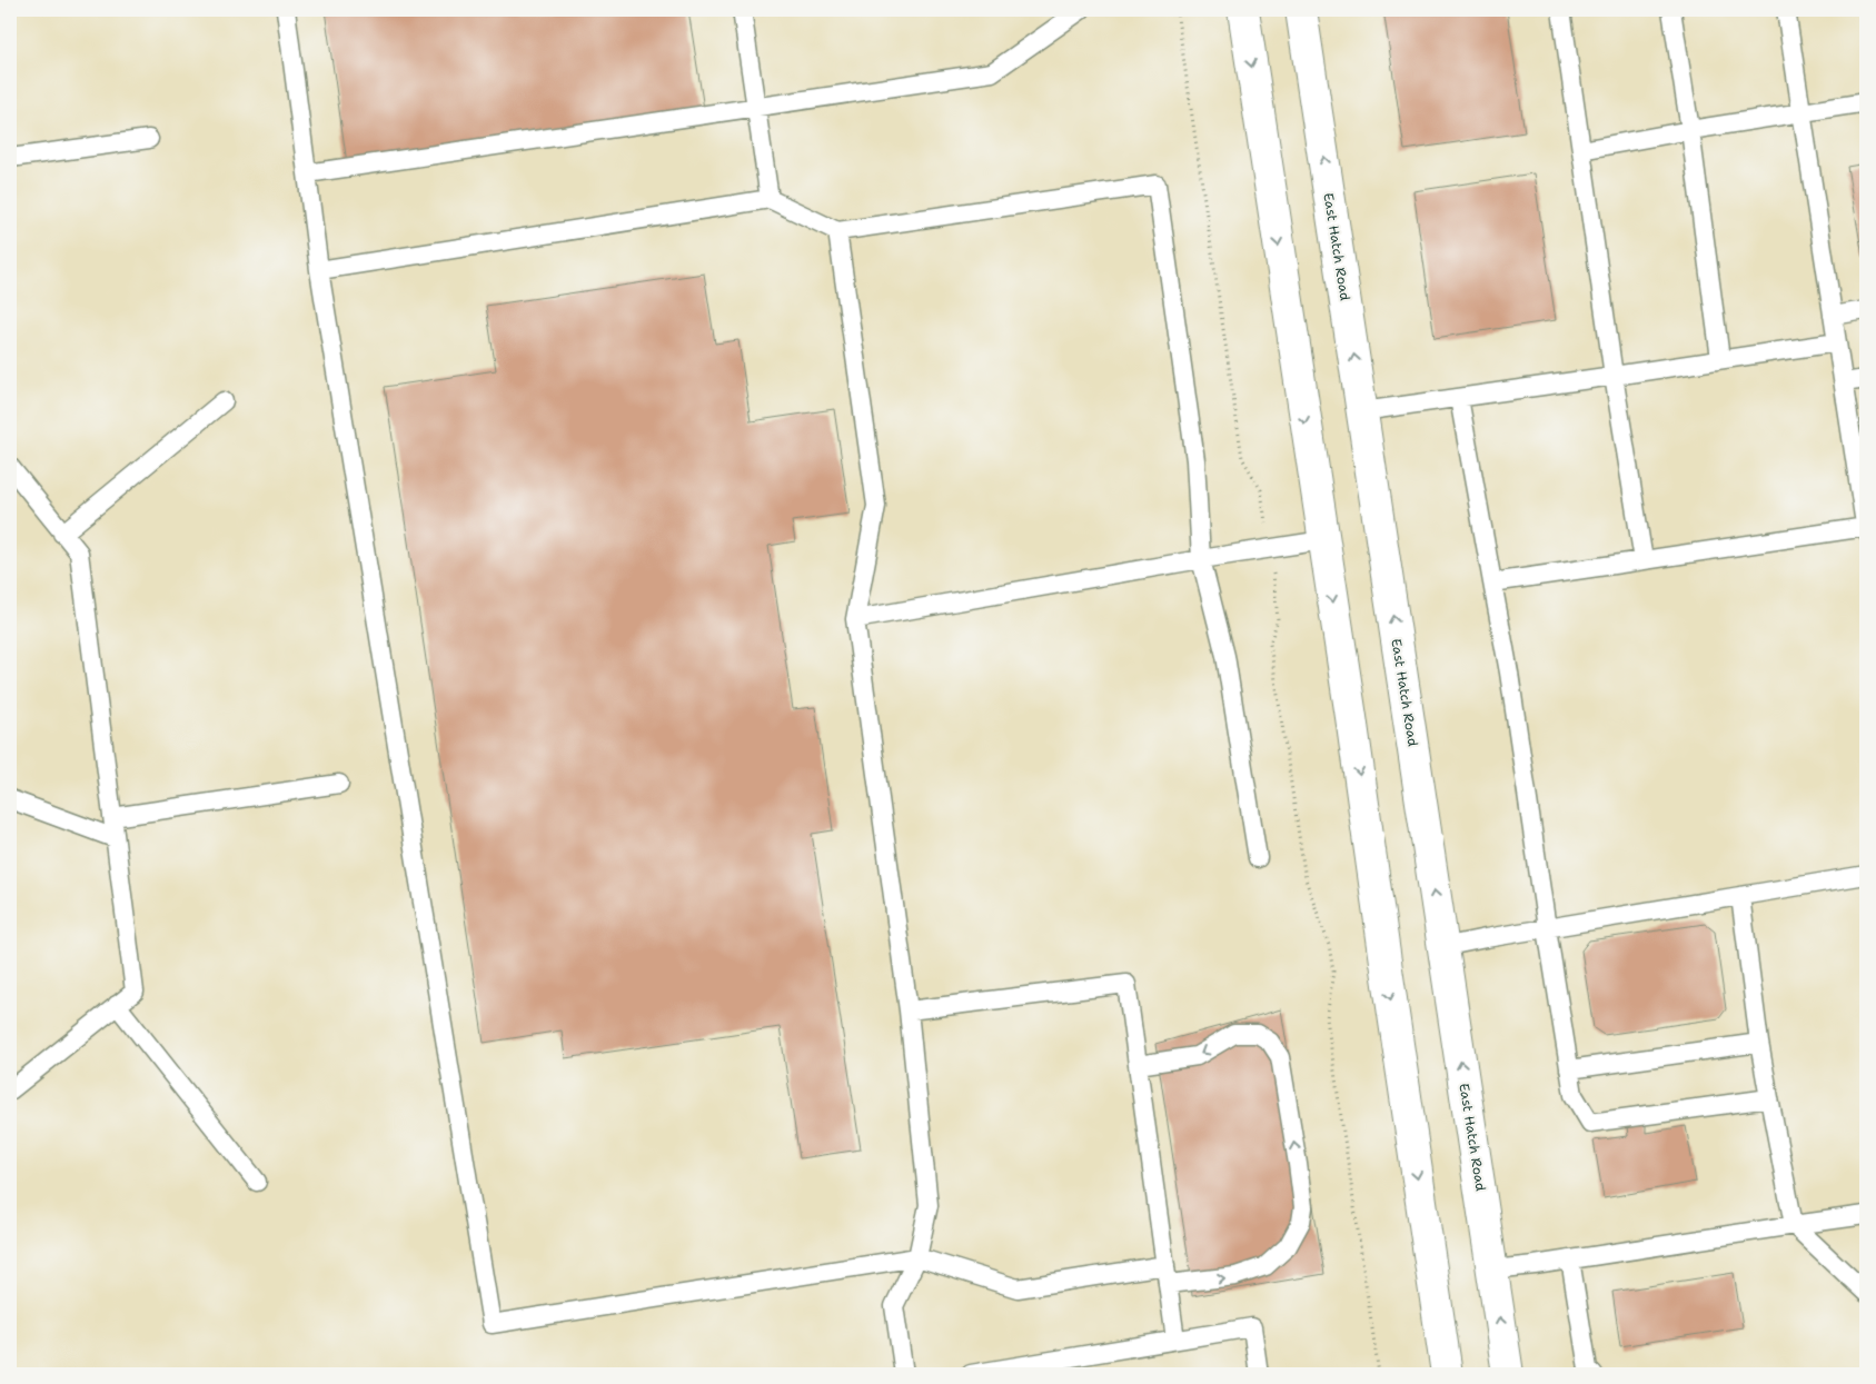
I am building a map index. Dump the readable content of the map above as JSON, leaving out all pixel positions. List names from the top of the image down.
{
  "streets": {
    "main road": ["East Hatch Road"]
  }
}
